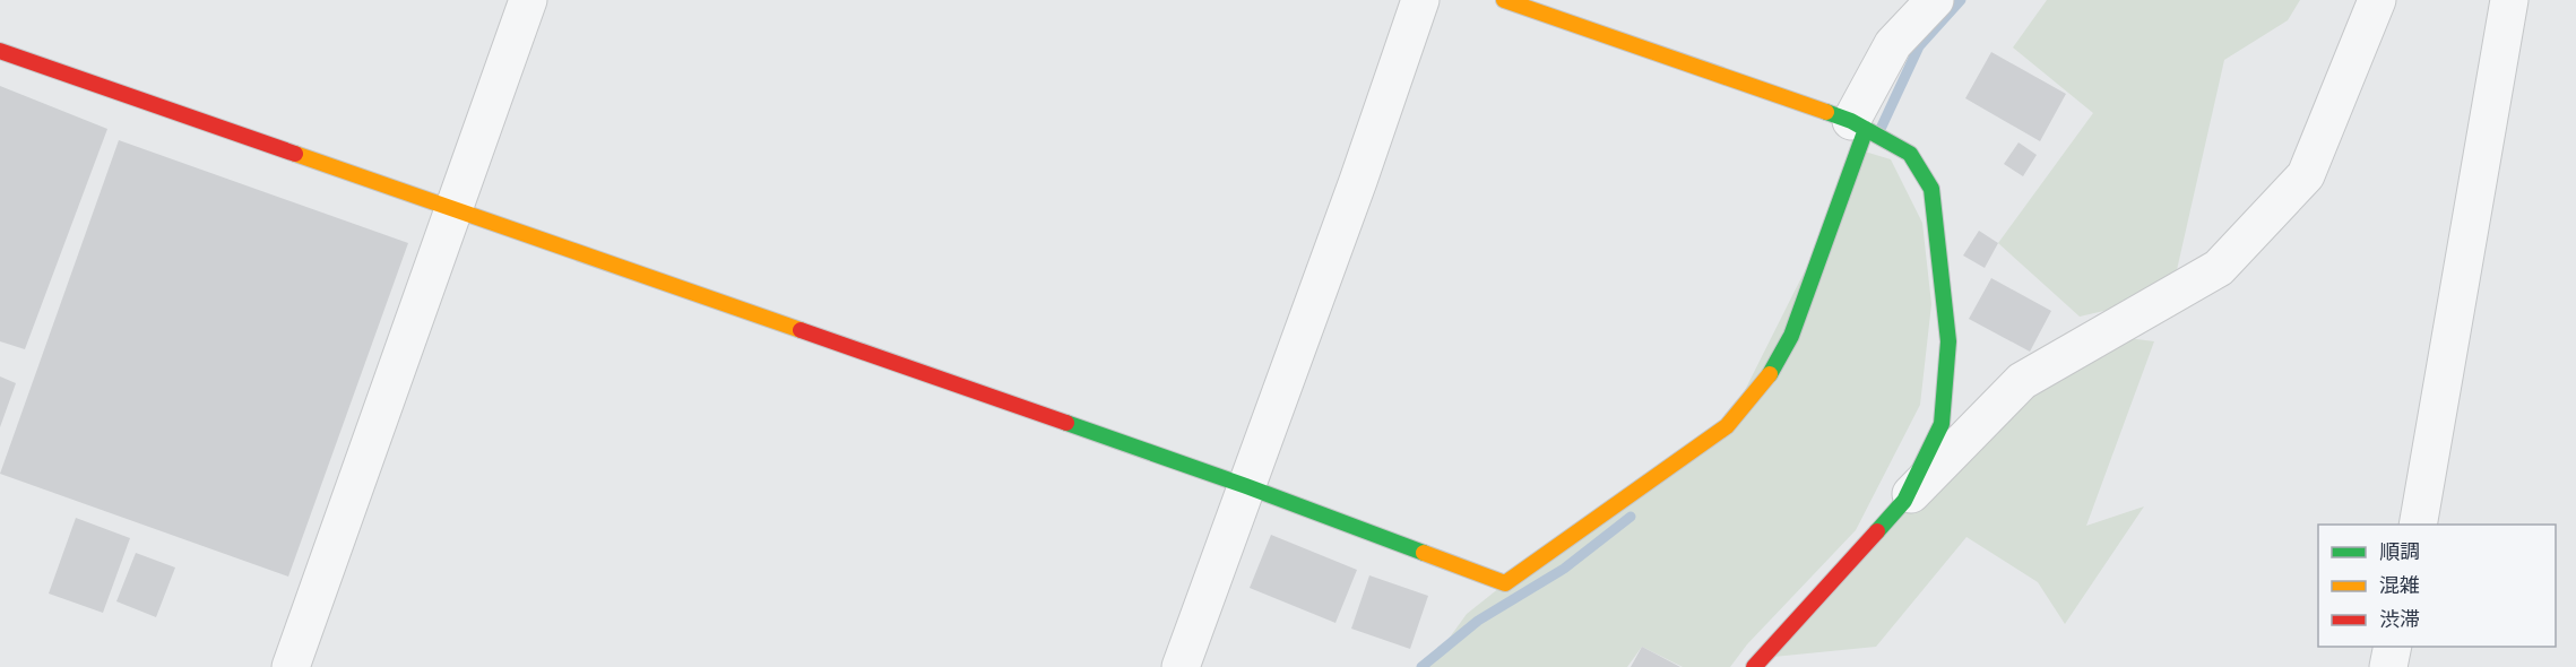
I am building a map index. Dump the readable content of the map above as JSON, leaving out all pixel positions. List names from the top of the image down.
{
  "legend": ["順調", "混雑", "渋滞"]
}
